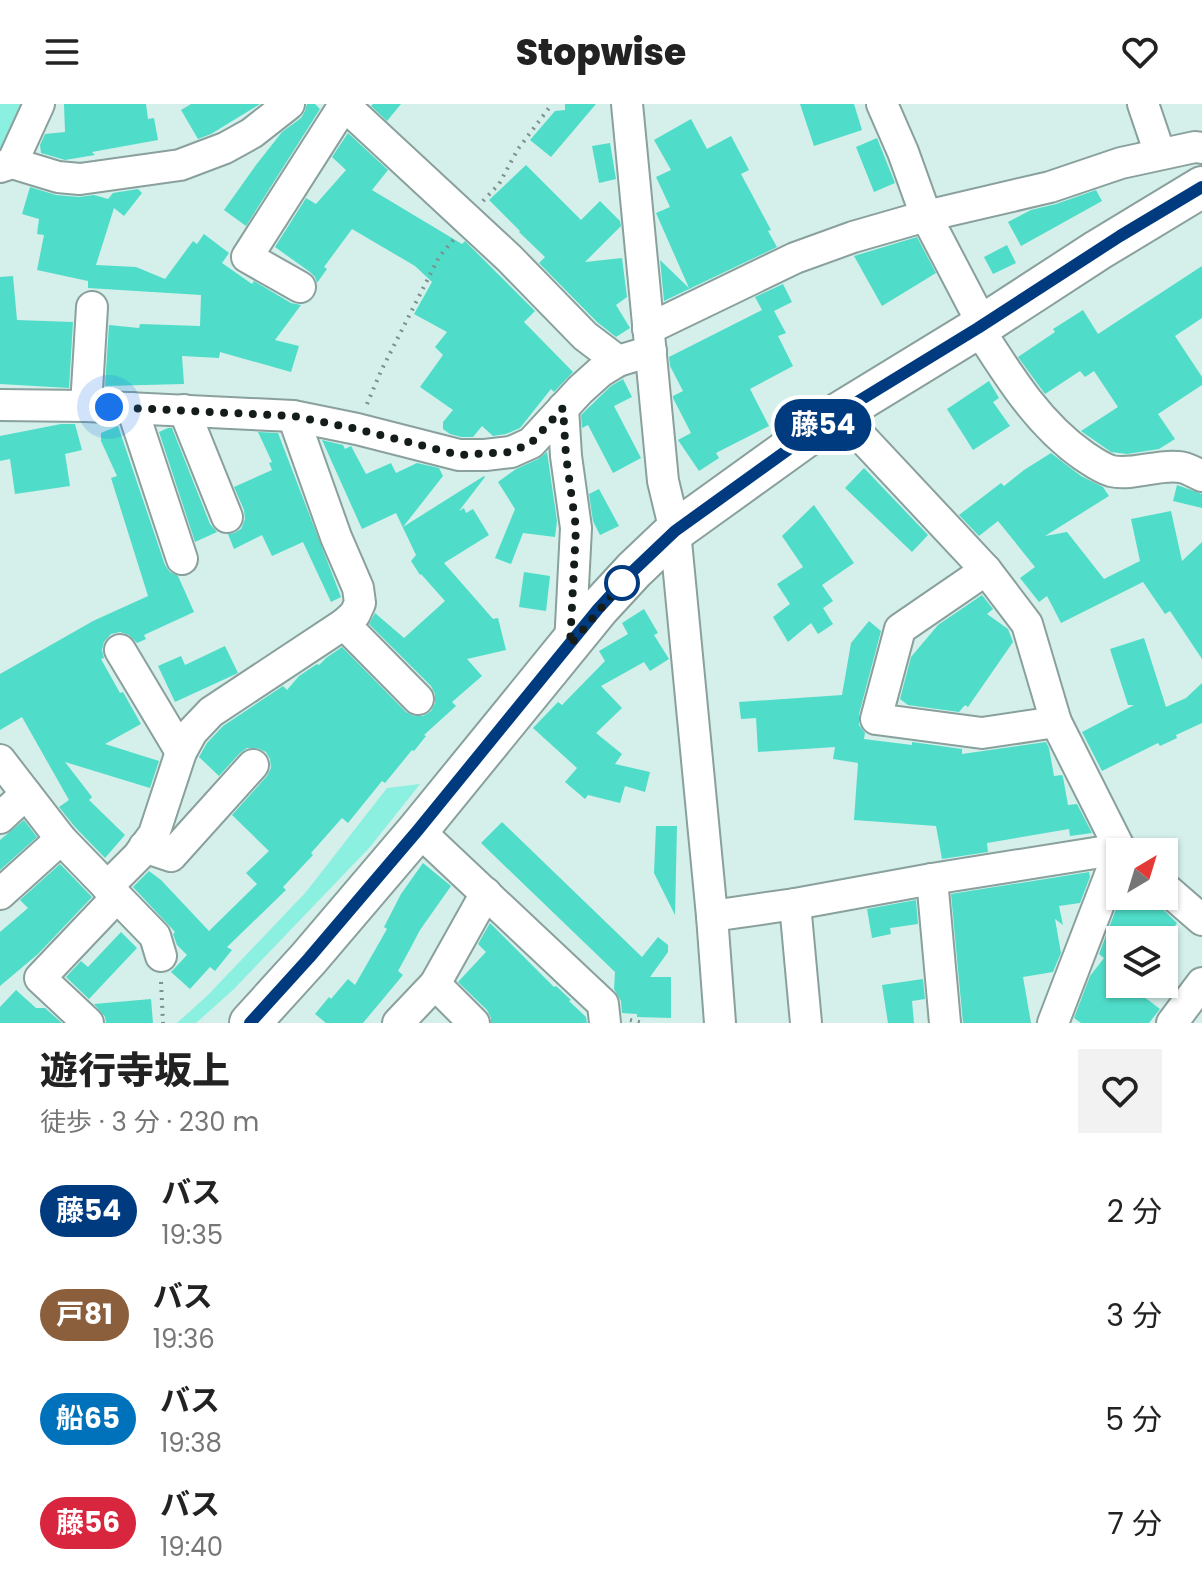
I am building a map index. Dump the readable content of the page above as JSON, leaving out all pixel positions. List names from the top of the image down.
{
  "lines": ["bus line 藤54"],
  "north": "top right",
  "page": {
    "header": "Stopwise",
    "on_map": "藤54",
    "heading": ["遊行寺坂上", "徒歩 · 3 分 · 230 m"],
    "list": [
      {
        "mark": "藤54",
        "name": "バス",
        "note": "19:35",
        "value": "2 分"
      },
      {
        "mark": "戸81",
        "name": "バス",
        "note": "19:36",
        "value": "3 分"
      },
      {
        "mark": "船65",
        "name": "バス",
        "note": "19:38",
        "value": "5 分"
      },
      {
        "mark": "藤56",
        "name": "バス",
        "note": "19:40",
        "value": "7 分"
      }
    ]
  }
}
